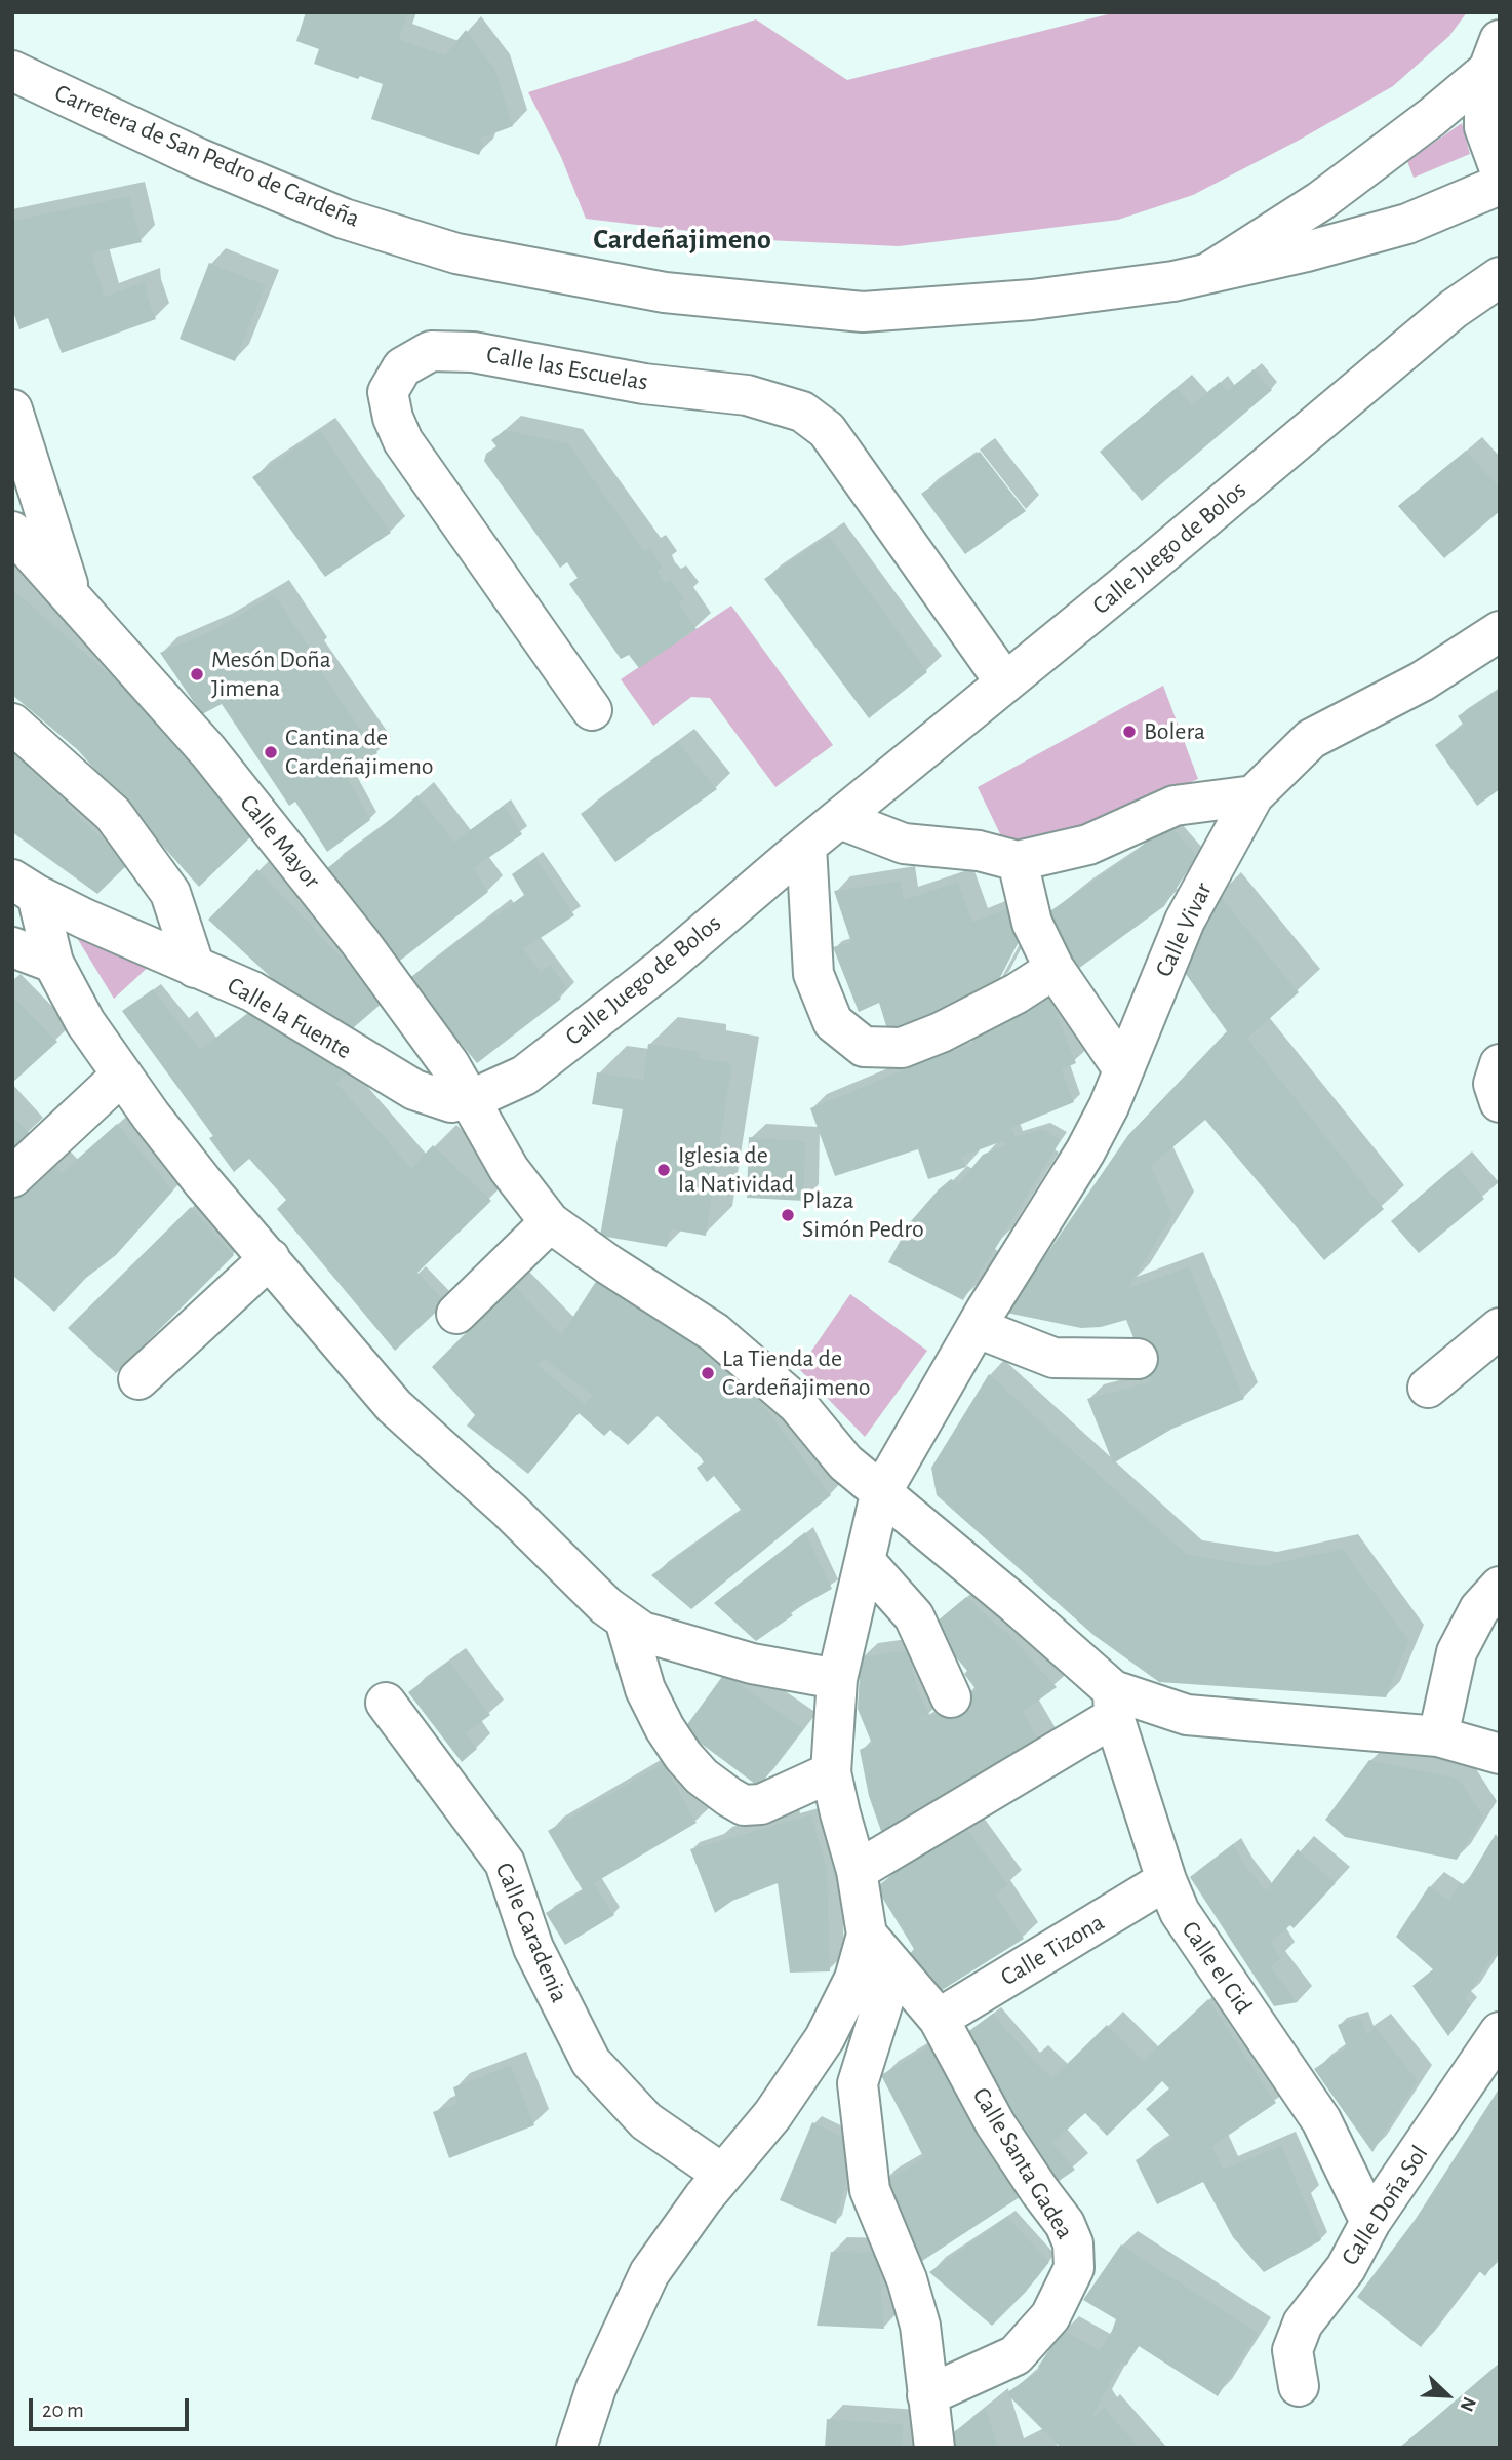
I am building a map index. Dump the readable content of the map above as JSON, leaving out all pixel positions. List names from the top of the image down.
{
  "streets": {
    "street": [
      "Carretera de San Pedro de Cardeña",
      "Calle las Escuelas",
      "Calle Juego de Bolos",
      "Calle Mayor",
      "Calle Vivar",
      "Calle la Fuente",
      "Calle Caradenia",
      "Calle Tizona",
      "Calle el Cid",
      "Calle Santa Gadea",
      "Calle Doña Sol"
    ]
  },
  "crossings": [
    ["Calle las Escuelas", "Calle Juego de Bolos"],
    ["Calle Juego de Bolos", "Calle Mayor"],
    ["Calle Juego de Bolos", "Calle la Fuente"],
    ["Calle Mayor", "Calle la Fuente"],
    ["Calle Tizona", "Calle el Cid"],
    ["Calle Tizona", "Calle Santa Gadea"],
    ["Calle el Cid", "Calle Doña Sol"]
  ],
  "districts": ["Cardeñajimeno"],
  "places": [
    "Mesón Doña Jimena",
    "Bolera",
    "Cantina de Cardeñajimeno",
    "Iglesia de la Natividad",
    "Plaza Simón Pedro",
    "La Tienda de Cardeñajimeno"
  ],
  "scale_bar": "20 m",
  "north": "bottom right"
}
